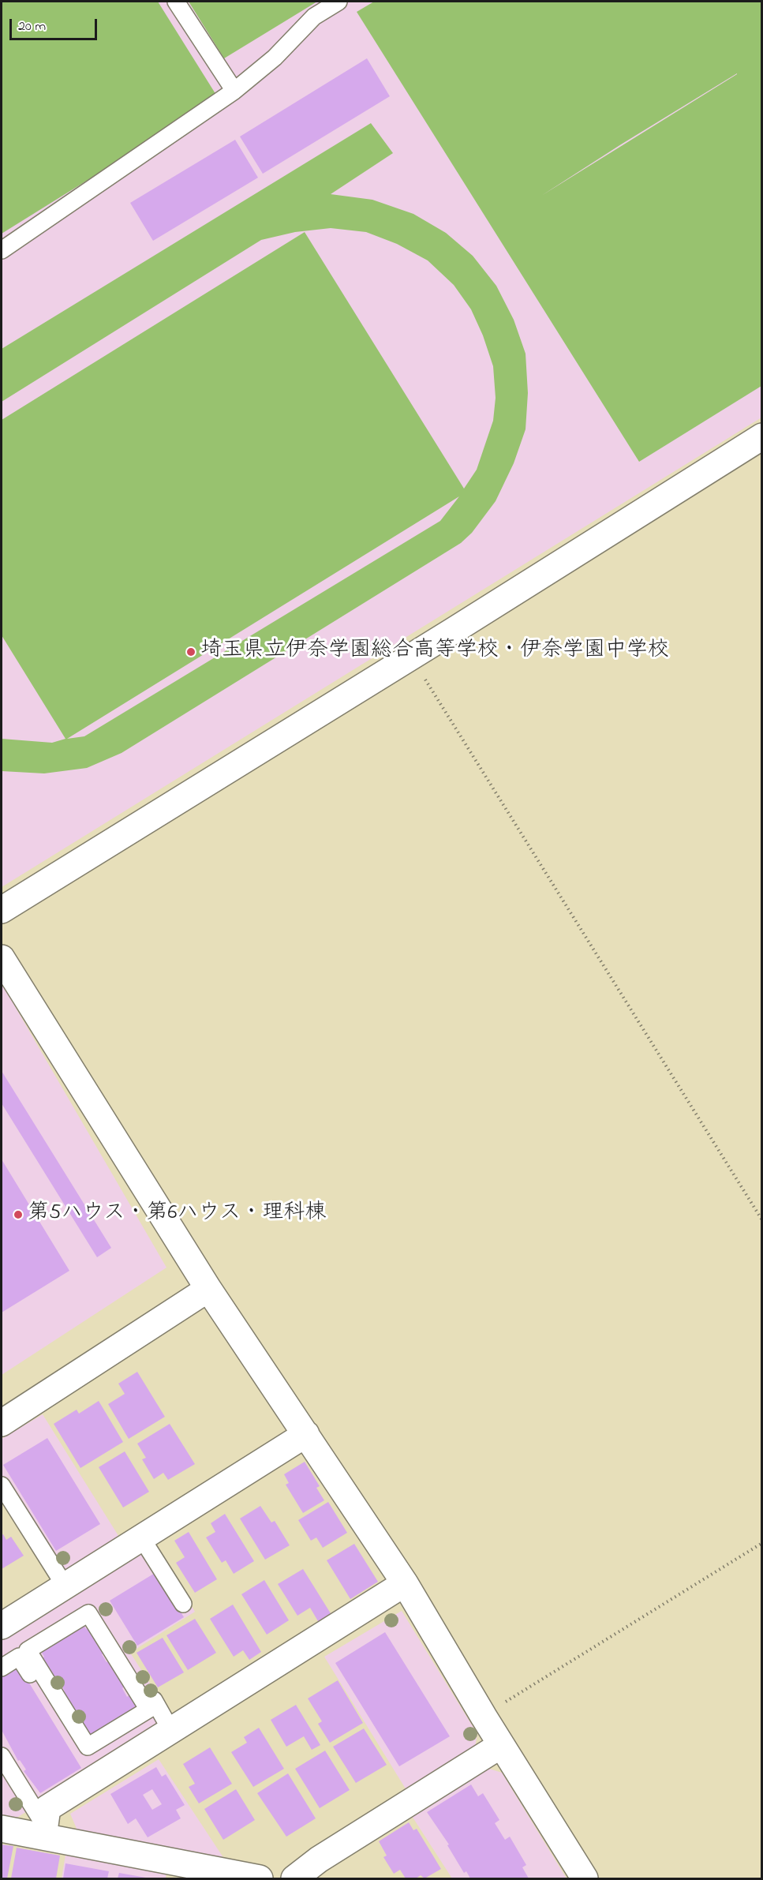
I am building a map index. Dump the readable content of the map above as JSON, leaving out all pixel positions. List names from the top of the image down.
{
  "places": ["埼玉県立伊奈学園総合高等学校・伊奈学園中学校", "第5ハウス・第6ハウス・理科棟"],
  "scale_bar": "20 m"
}
